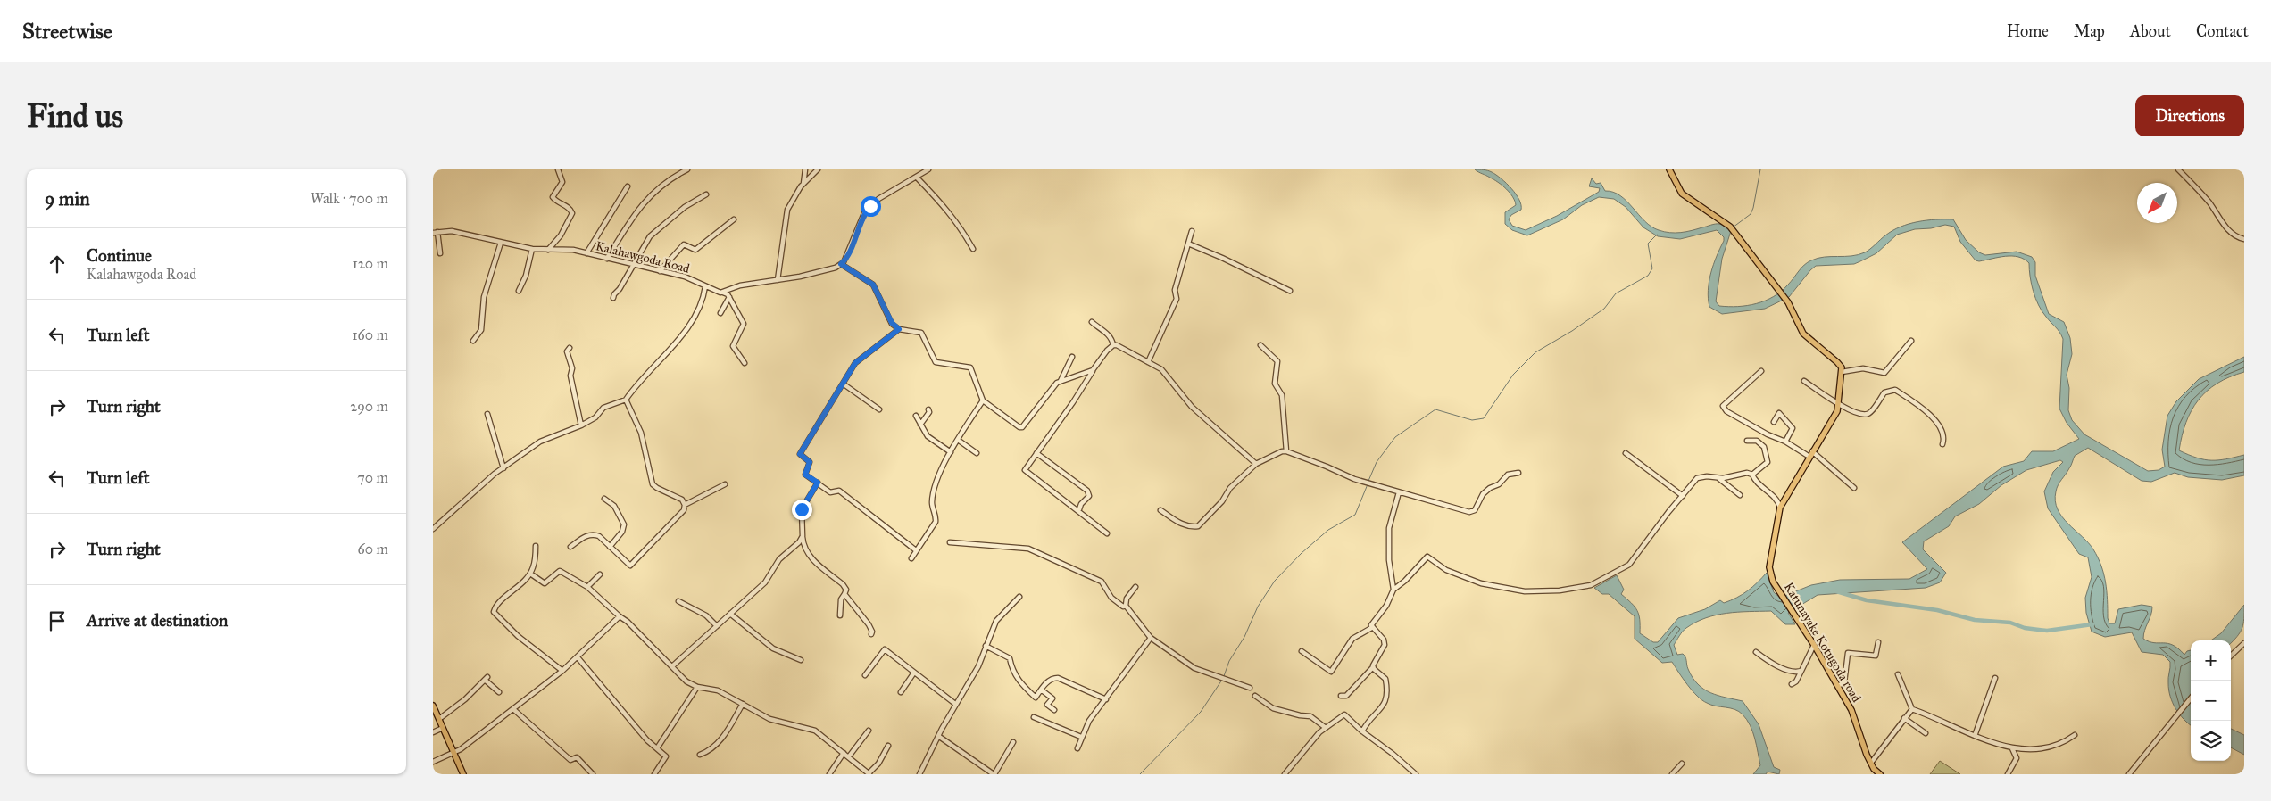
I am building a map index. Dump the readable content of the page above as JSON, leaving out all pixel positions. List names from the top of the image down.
{
  "streets": {
    "main road": ["Katunayake Kotugoda road"],
    "street": ["Kalahawgoda Road"]
  },
  "north": "bottom left",
  "page": {
    "header": "Streetwise",
    "nav": [
      "Home",
      "Map",
      "About",
      "Contact"
    ],
    "buttons": "Directions",
    "title": "Find us",
    "heading": ["9 min", "Walk · 700 m"],
    "list": [
      ["Continue", "Kalahawgoda Road", "120 m"],
      ["Turn left", "160 m"],
      ["Turn right", "290 m"],
      ["Turn left", "70 m"],
      ["Turn right", "60 m"],
      "Arrive at destination"
    ],
    "map_buttons": ["+", "−"]
  }
}
